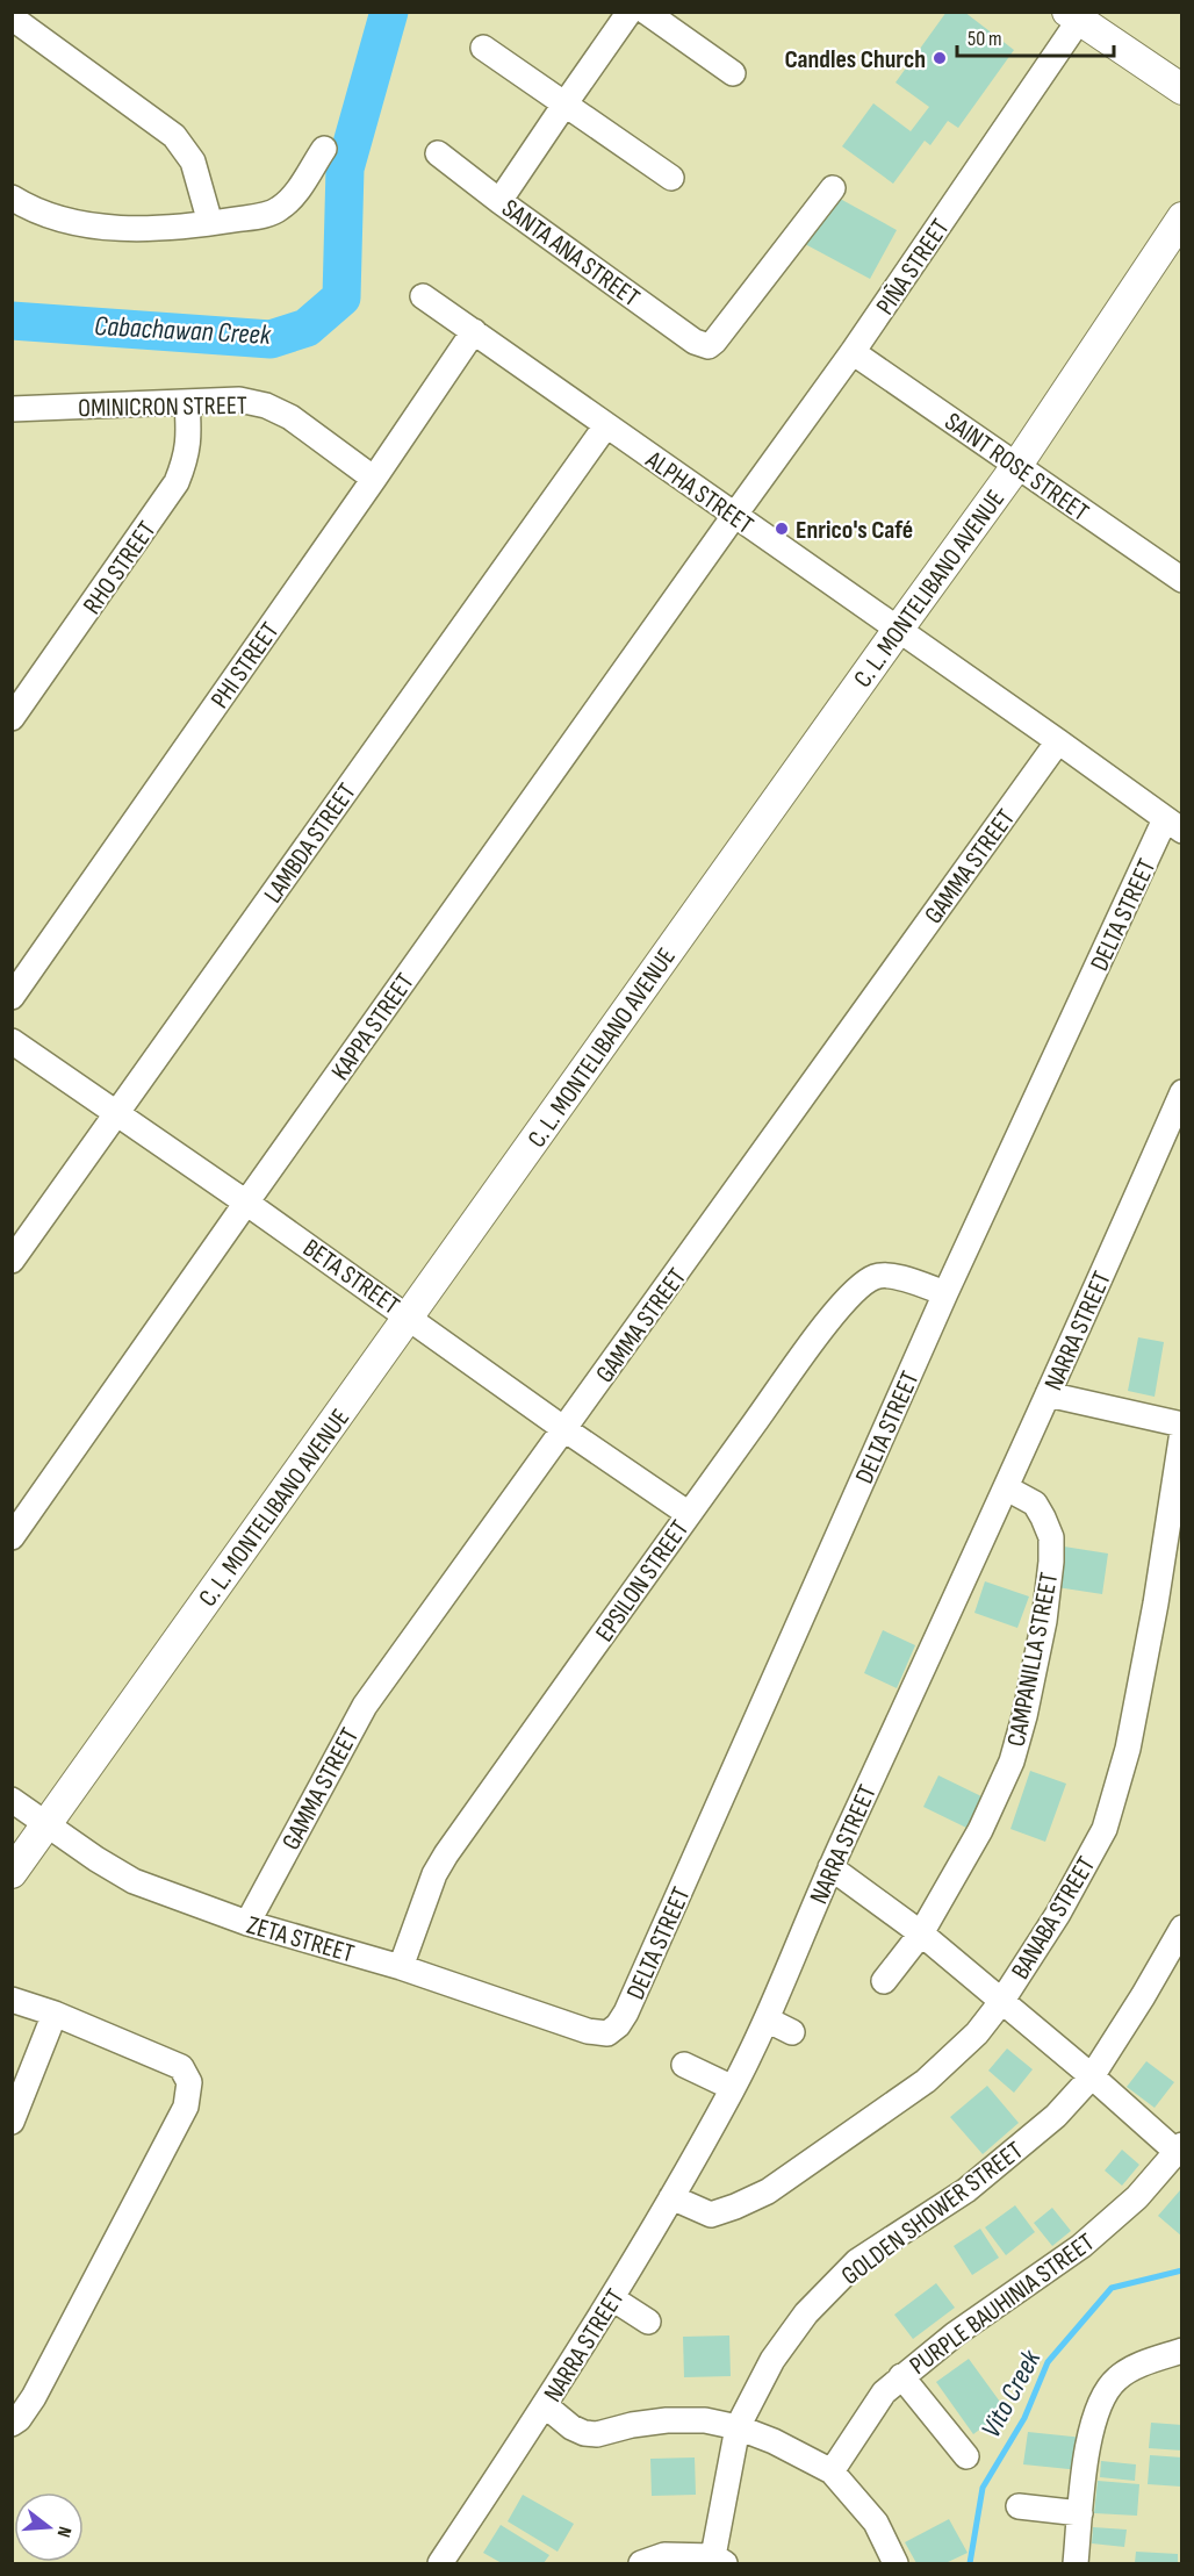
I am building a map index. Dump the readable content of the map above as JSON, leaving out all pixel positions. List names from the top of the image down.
{
  "streets": {
    "street": [
      "SANTA ANA STREET",
      "PIÑA STREET",
      "OMINICRON STREET",
      "SAINT ROSE STREET",
      "ALPHA STREET",
      "RHO STREET",
      "C. L. MONTELIBANO AVENUE",
      "PHI STREET",
      "LAMBDA STREET",
      "GAMMA STREET",
      "DELTA STREET",
      "KAPPA STREET",
      "BETA STREET",
      "NARRA STREET",
      "EPSILON STREET",
      "CAMPANILLA STREET",
      "BANABA STREET",
      "ZETA STREET",
      "GOLDEN SHOWER STREET",
      "PURPLE BAUHINIA STREET"
    ]
  },
  "crossings": [
    ["PIÑA STREET", "SAINT ROSE STREET"],
    ["PIÑA STREET", "ALPHA STREET"],
    ["PIÑA STREET", "KAPPA STREET"],
    ["OMINICRON STREET", "RHO STREET"],
    ["OMINICRON STREET", "PHI STREET"],
    ["SAINT ROSE STREET", "C. L. MONTELIBANO AVENUE"],
    ["ALPHA STREET", "C. L. MONTELIBANO AVENUE"],
    ["ALPHA STREET", "PHI STREET"],
    ["ALPHA STREET", "LAMBDA STREET"],
    ["ALPHA STREET", "GAMMA STREET"],
    ["ALPHA STREET", "DELTA STREET"],
    ["ALPHA STREET", "KAPPA STREET"],
    ["C. L. MONTELIBANO AVENUE", "BETA STREET"],
    ["C. L. MONTELIBANO AVENUE", "ZETA STREET"],
    ["LAMBDA STREET", "BETA STREET"],
    ["GAMMA STREET", "BETA STREET"],
    ["GAMMA STREET", "ZETA STREET"],
    ["DELTA STREET", "EPSILON STREET"],
    ["DELTA STREET", "ZETA STREET"],
    ["KAPPA STREET", "BETA STREET"],
    ["BETA STREET", "EPSILON STREET"],
    ["NARRA STREET", "CAMPANILLA STREET"],
    ["NARRA STREET", "BANABA STREET"],
    ["EPSILON STREET", "ZETA STREET"]
  ],
  "water": ["Cabachawan Creek", "Vito Creek"],
  "places": ["Candles Church", "Enrico's Café"],
  "scale_bar": "50 m",
  "north": "right"
}
